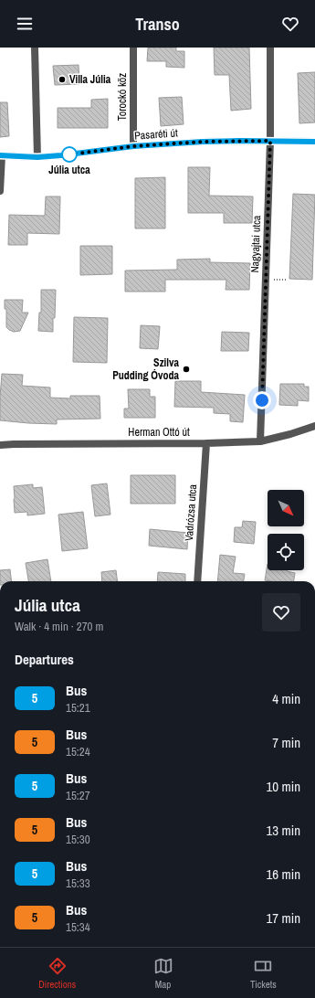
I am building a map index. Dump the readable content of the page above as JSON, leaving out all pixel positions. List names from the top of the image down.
{
  "streets": {
    "street": [
      "Torockó köz",
      "Pasaréti út",
      "Nagyajtai utca",
      "Herman Ottó út",
      "Vadrózsa utca"
    ]
  },
  "crossings": [
    ["Torockó köz", "Pasaréti út"],
    ["Pasaréti út", "Nagyajtai utca"],
    ["Nagyajtai utca", "Herman Ottó út"],
    ["Herman Ottó út", "Vadrózsa utca"]
  ],
  "places": ["Villa Júlia", "Júlia utca", "Szilva Pudding Óvoda"],
  "lines": ["bus line 5"],
  "north": "bottom right",
  "page": {
    "header": "Transo",
    "heading": [
      ["Júlia utca", "Walk · 4 min · 270 m"],
      "Departures"
    ],
    "list": [
      {
        "mark": "5",
        "name": "Bus",
        "note": "15:21",
        "value": "4 min"
      },
      {
        "mark": "5",
        "name": "Bus",
        "note": "15:24",
        "value": "7 min"
      },
      {
        "mark": "5",
        "name": "Bus",
        "note": "15:27",
        "value": "10 min"
      },
      {
        "mark": "5",
        "name": "Bus",
        "note": "15:30",
        "value": "13 min"
      },
      {
        "mark": "5",
        "name": "Bus",
        "note": "15:33",
        "value": "16 min"
      },
      {
        "mark": "5",
        "name": "Bus",
        "note": "15:34",
        "value": "17 min"
      }
    ],
    "tabs": ["Directions", "Map", "Tickets"]
  }
}
